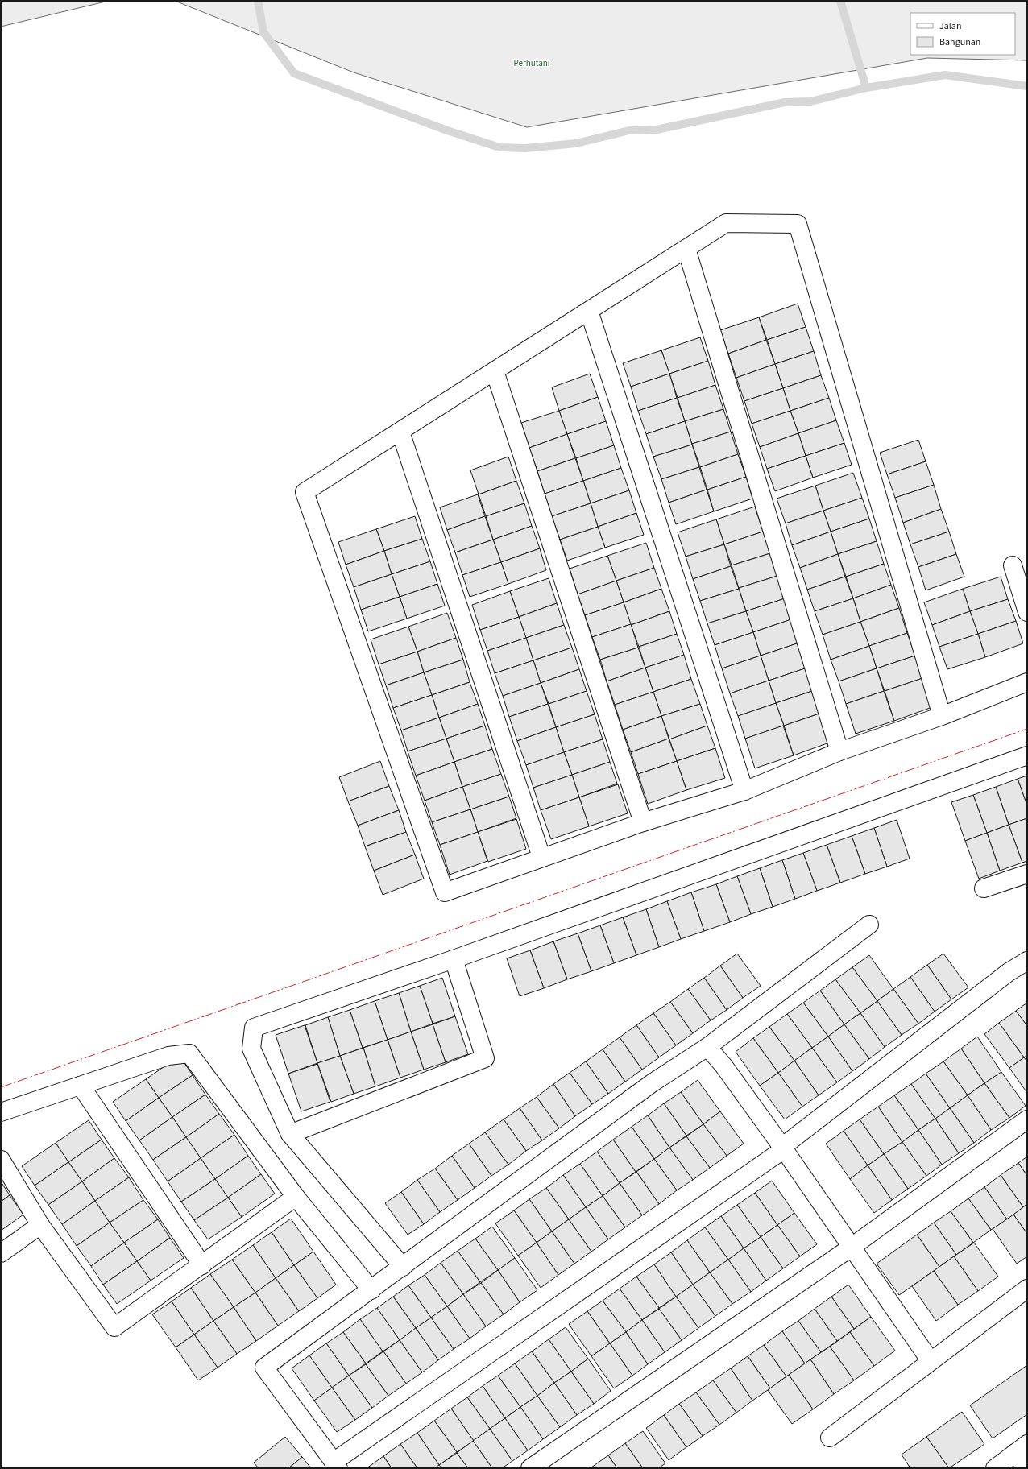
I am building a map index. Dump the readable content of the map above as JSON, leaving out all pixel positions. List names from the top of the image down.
{
  "parks": ["Perhutani"],
  "legend": ["Jalan", "Bangunan"]
}
